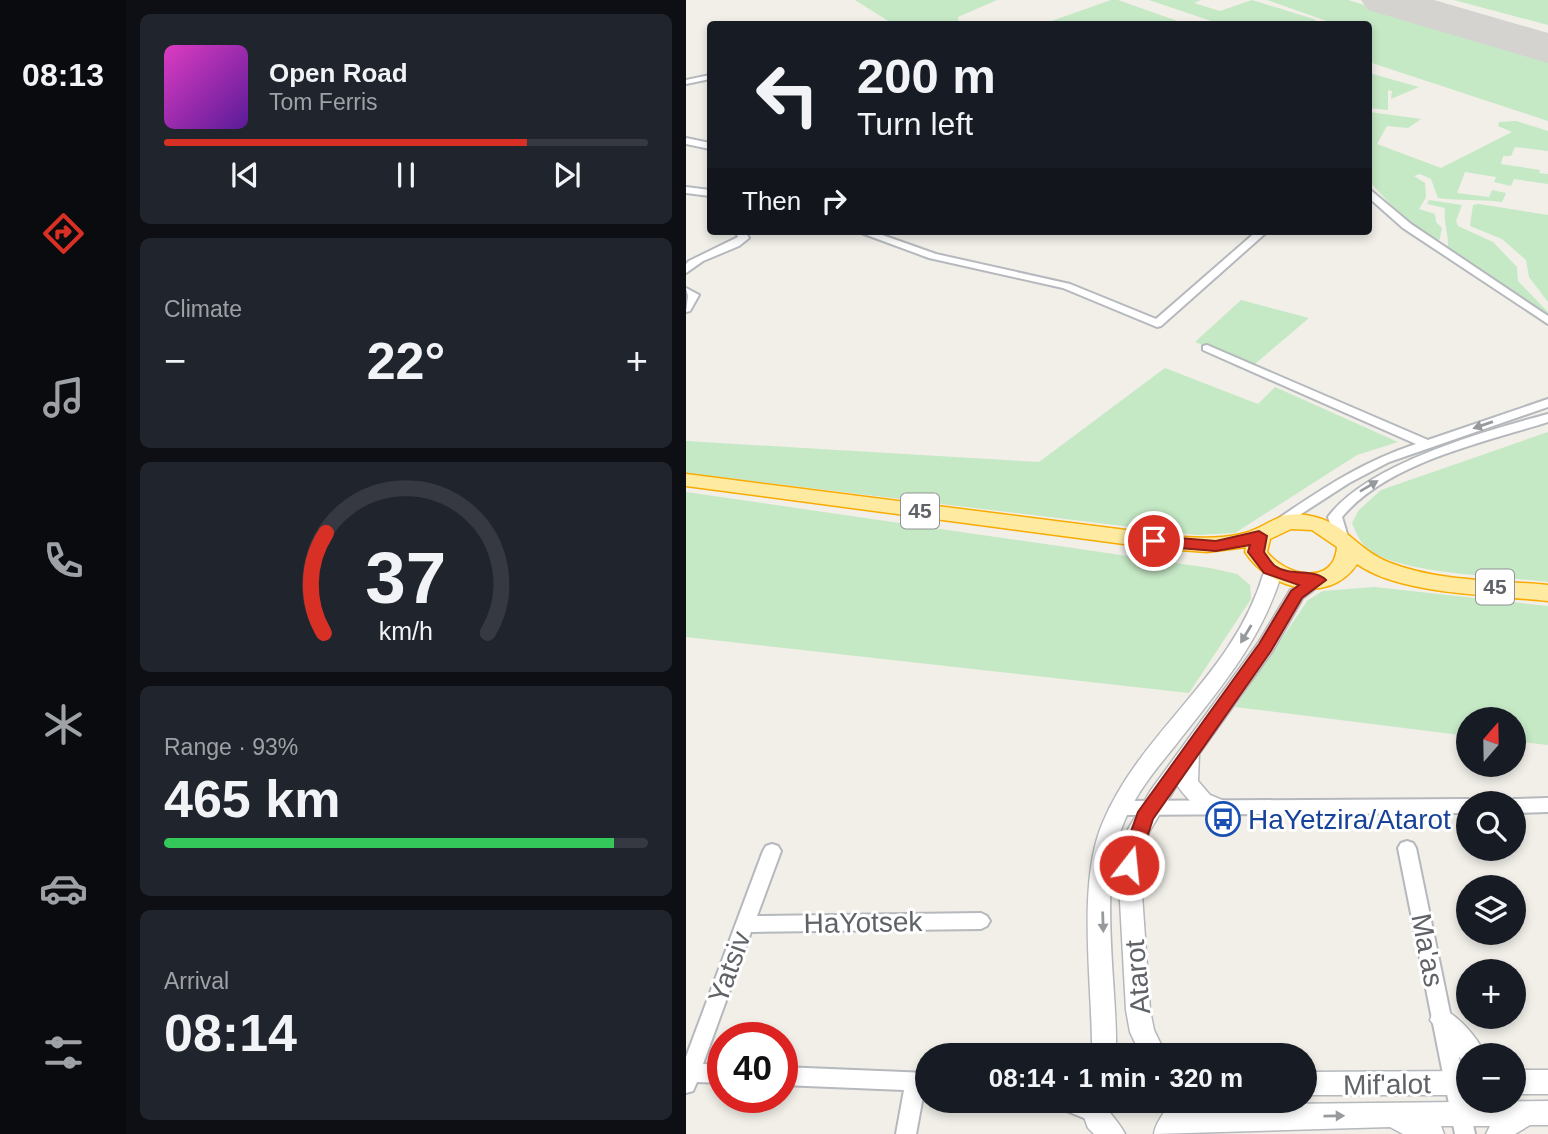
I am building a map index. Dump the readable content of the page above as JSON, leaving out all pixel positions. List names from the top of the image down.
{
  "streets": {
    "highway": ["45"],
    "street": [
      "HaYotsek",
      "Ma'as",
      "Yatsiv",
      "Atarot",
      "Mif'alot"
    ]
  },
  "crossings": [
    ["45", "Atarot"],
    ["HaYotsek", "Yatsiv"]
  ],
  "places": {
    "bus stop": ["HaYetzira/Atarot"]
  },
  "north": "top",
  "page": {
    "tabs": "08:13",
    "turn": ["200 m", "Turn left"],
    "song": ["Open Road", "Tom Ferris"],
    "then": "Then",
    "tile": [
      "Climate",
      ["Range · 93%", "465 km"],
      ["Arrival", "08:14"]
    ],
    "heat": ["−", "22°", "+"],
    "map_buttons": ["+", "−"],
    "limit": "40",
    "trip": "08:14 · 1 min · 320 m",
    "gauge": ["37", "km/h"]
  }
}
